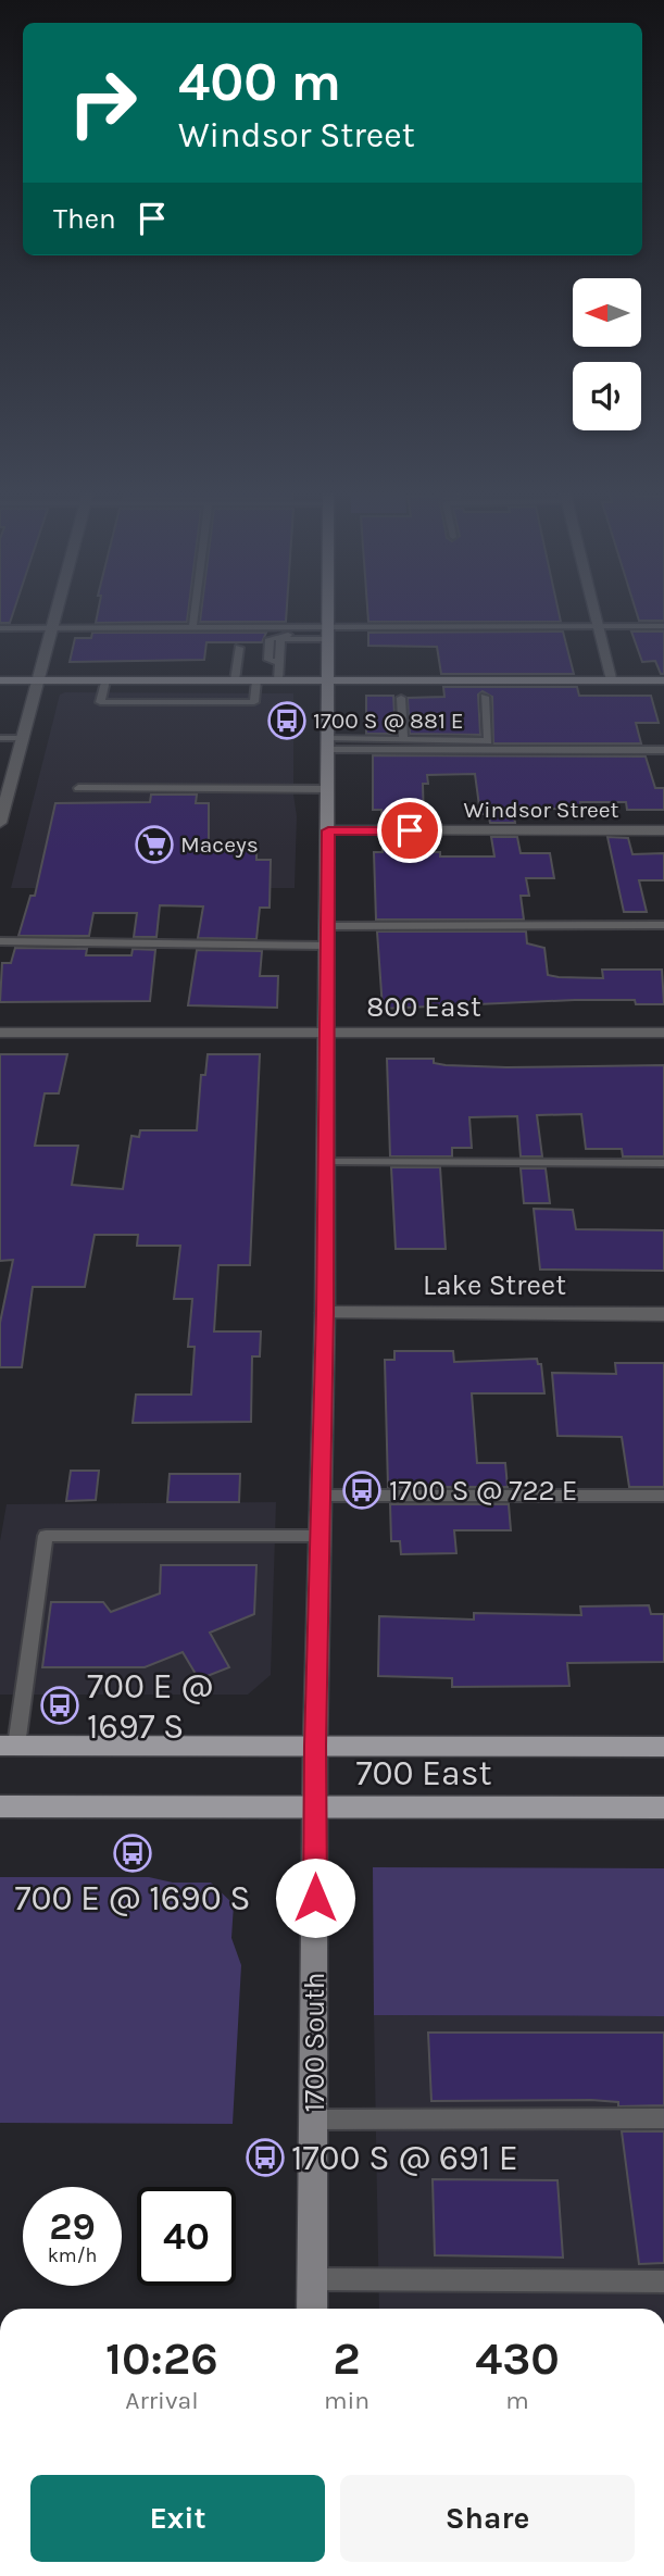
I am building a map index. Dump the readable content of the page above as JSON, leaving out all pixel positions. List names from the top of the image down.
{
  "streets": {
    "main road": ["700 East"],
    "street": [
      "Windsor Street",
      "800 East",
      "Lake Street",
      "1700 South"
    ]
  },
  "crossings": [
    ["Windsor Street", "1700 South"],
    ["800 East", "1700 South"],
    ["Lake Street", "1700 South"],
    ["700 East", "1700 South"]
  ],
  "places": {
    "bus stop": [
      "1700 S @ 881 E",
      "1700 S @ 722 E",
      "700 E @ 1697 S",
      "700 E @ 1690 S",
      "1700 S @ 691 E"
    ],
    "supermarket": ["Maceys"]
  },
  "north": "left",
  "page": {
    "turn": ["400 m", "Windsor Street"],
    "then": "Then",
    "speed": "29 km/h",
    "limit": "40",
    "eta": [
      "10:26",
      "Arrival",
      "2",
      "min",
      "430",
      "m"
    ],
    "buttons": ["Exit", "Share"]
  }
}
